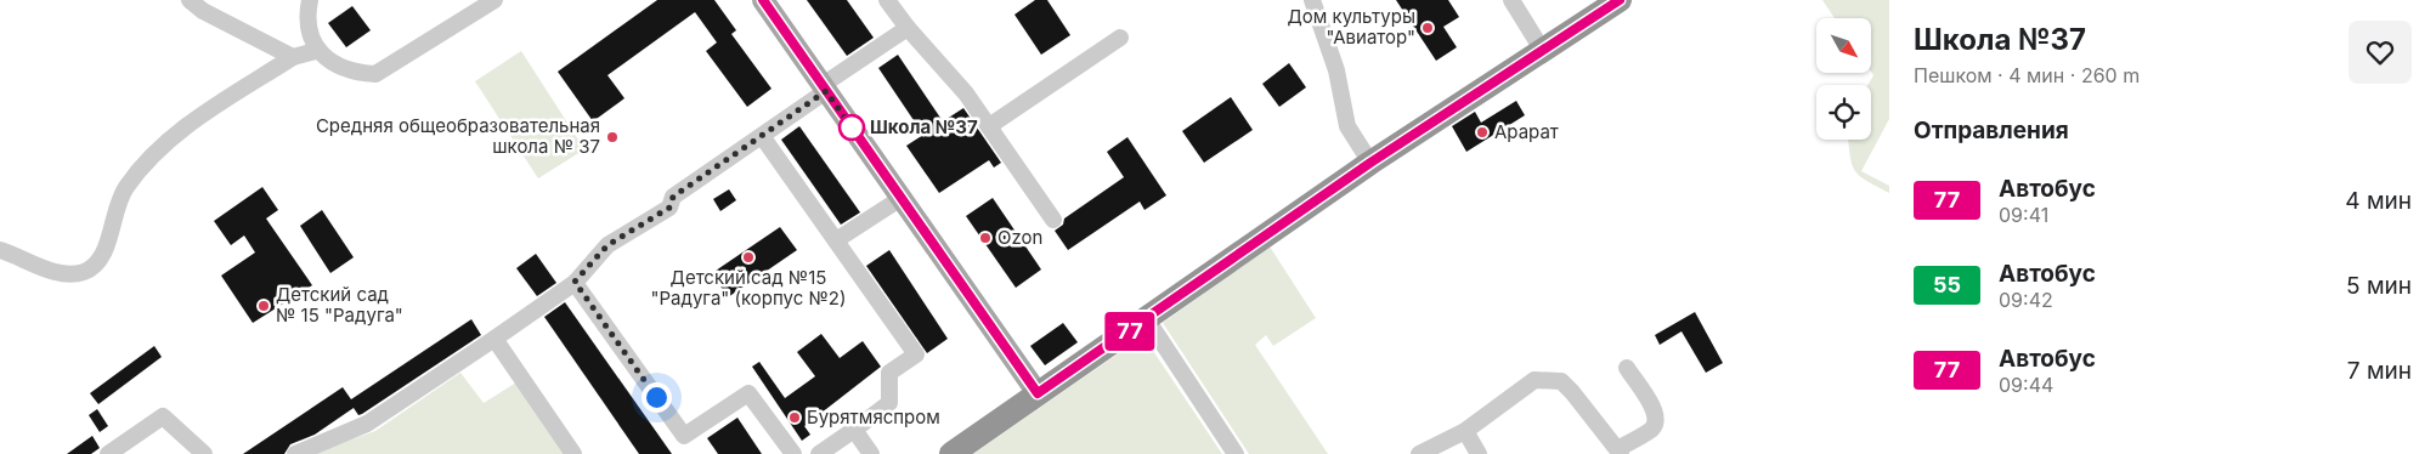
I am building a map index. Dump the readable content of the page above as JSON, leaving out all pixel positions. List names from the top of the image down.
{
  "places": [
    "Дом культуры \"Авиатор\"",
    "Школа №37",
    "Арарат",
    "Средняя общеобразовательная школа № 37",
    "Ozon",
    "Детский сад №15 \"Радуга\" (корпус №2)",
    "Детский сад № 15 \"Радуга\"",
    "Бурятмяспром"
  ],
  "lines": ["bus line 77"],
  "north": "bottom right",
  "page": {
    "on_map": "77",
    "heading": [
      ["Школа №37", "Пешком · 4 мин · 260 m"],
      "Отправления"
    ],
    "list": [
      {
        "mark": "77",
        "name": "Автобус",
        "note": "09:41",
        "value": "4 мин"
      },
      {
        "mark": "55",
        "name": "Автобус",
        "note": "09:42",
        "value": "5 мин"
      },
      {
        "mark": "77",
        "name": "Автобус",
        "note": "09:44",
        "value": "7 мин"
      }
    ]
  }
}
